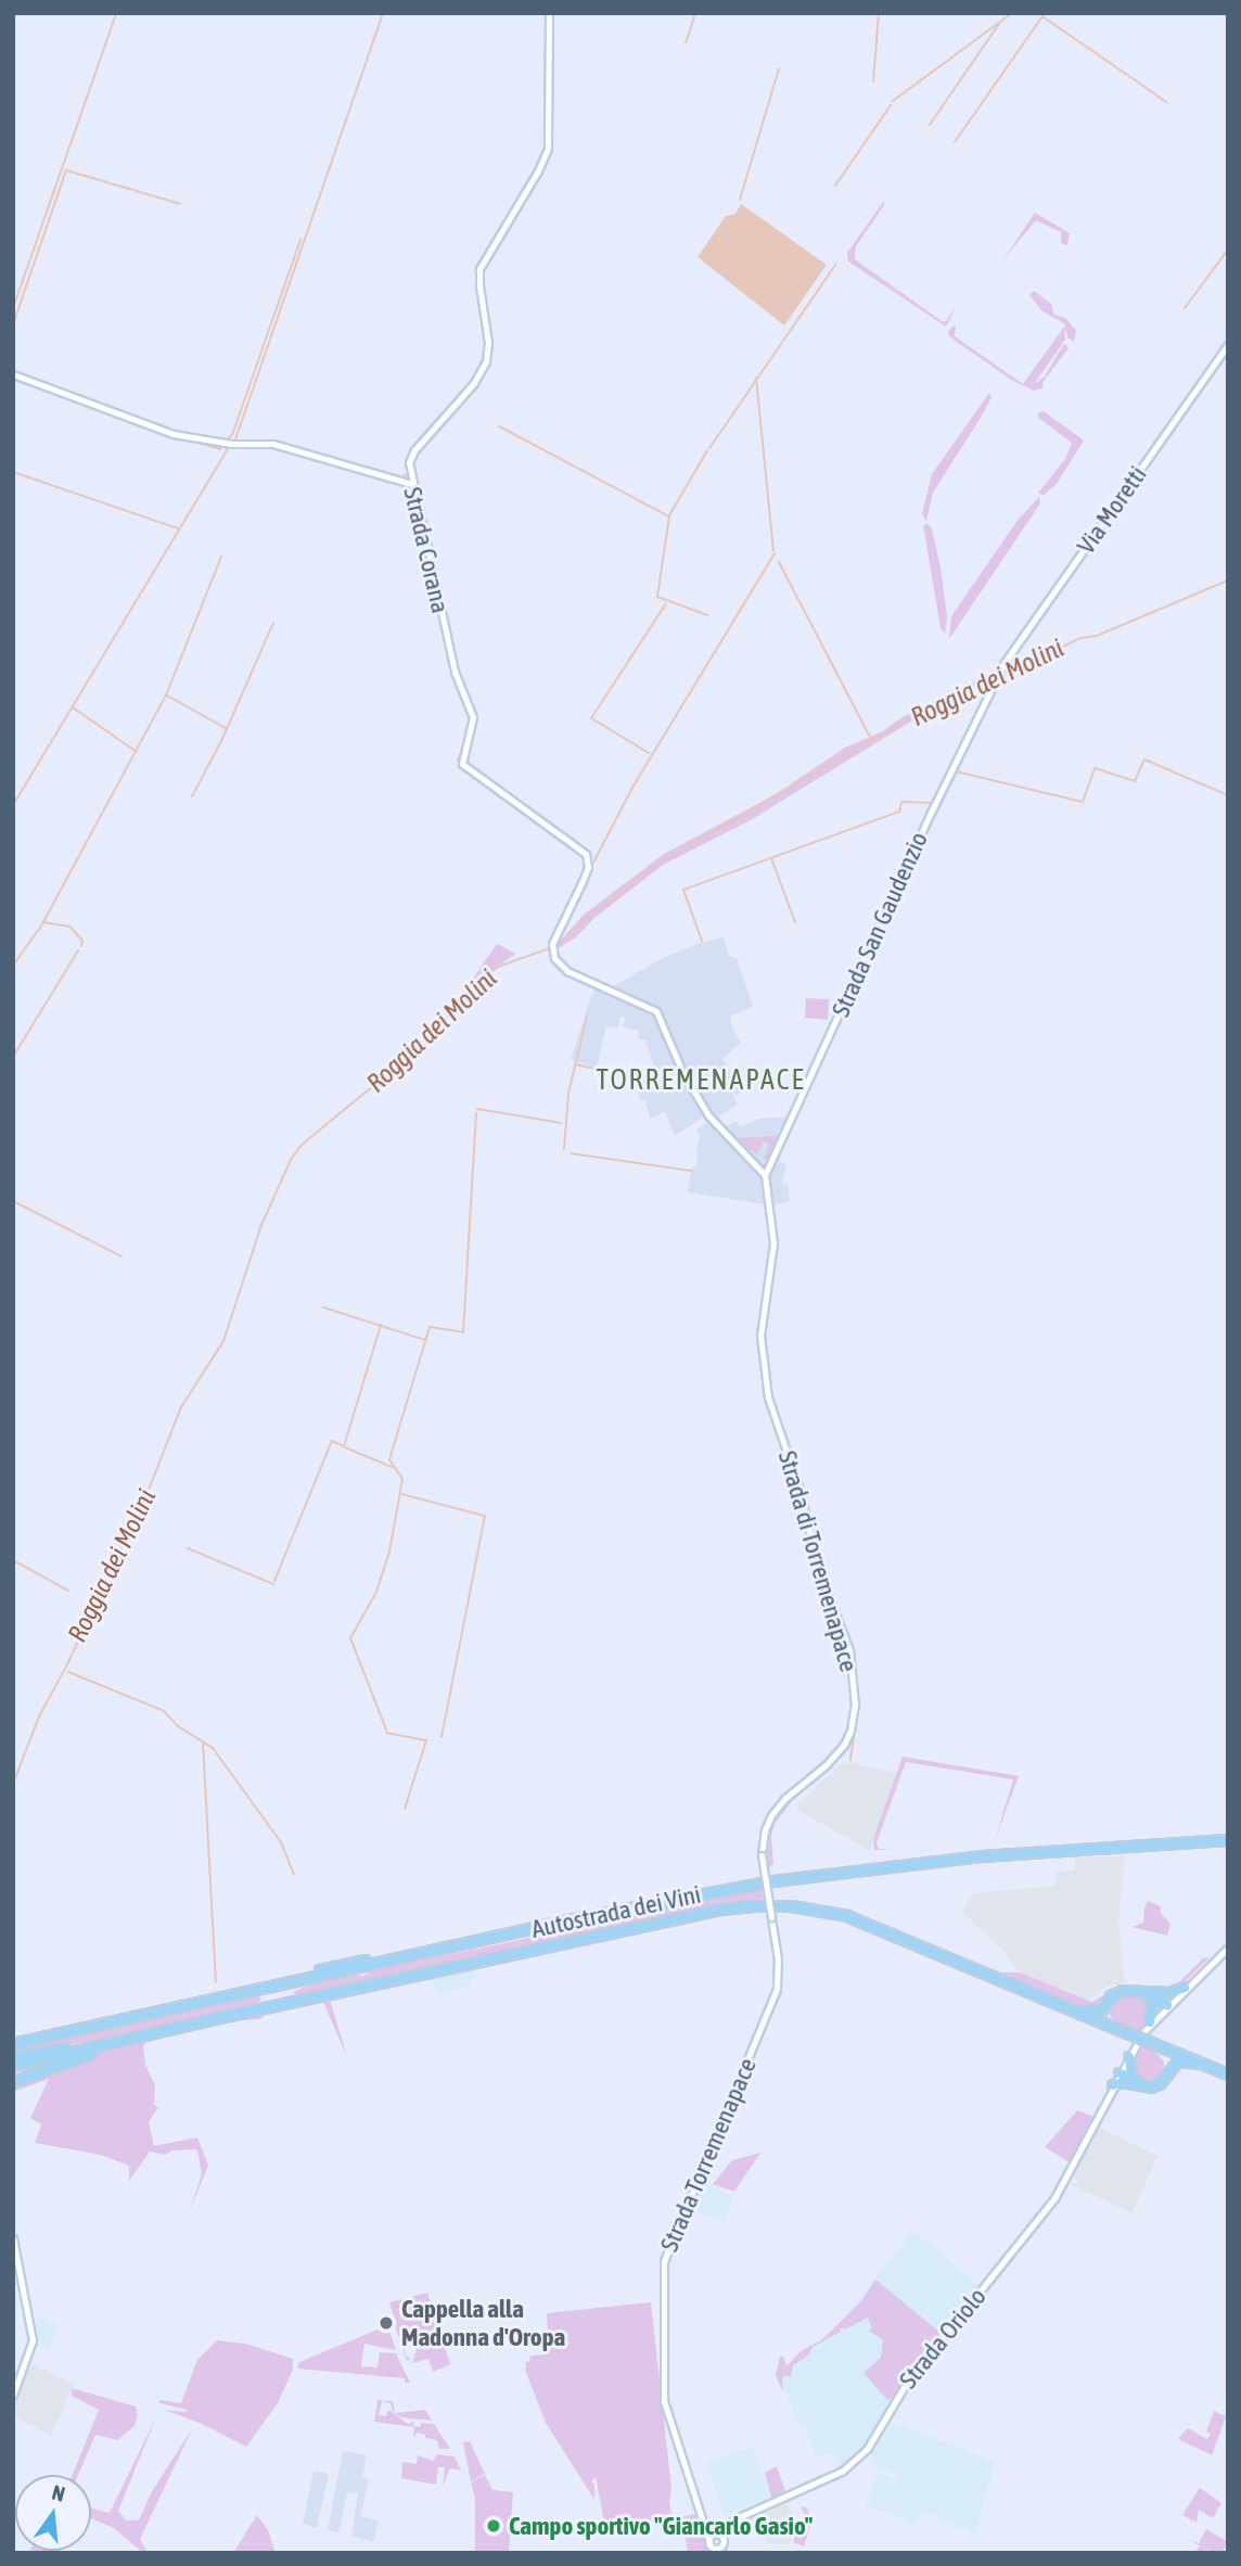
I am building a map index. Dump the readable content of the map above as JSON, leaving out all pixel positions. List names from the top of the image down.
{
  "streets": {
    "highway": ["Autostrada dei Vini"],
    "street": [
      "Via Moretti",
      "Strada Corana",
      "Strada San Gaudenzio",
      "Strada di Torremenapace",
      "Strada Torremenapace",
      "Strada Oriolo"
    ]
  },
  "crossings": [
    ["Via Moretti", "Strada San Gaudenzio"],
    ["Strada Corana", "Strada San Gaudenzio"],
    ["Strada Corana", "Strada di Torremenapace"],
    ["Strada San Gaudenzio", "Strada di Torremenapace"],
    ["Strada di Torremenapace", "Strada Torremenapace"],
    ["Strada Torremenapace", "Strada Oriolo"]
  ],
  "districts": ["TORREMENAPACE"],
  "water": ["Roggia dei Molini"],
  "places": ["Cappella alla Madonna d'Oropa", "Campo sportivo \"Giancarlo Gasio\""],
  "north": "top"
}
